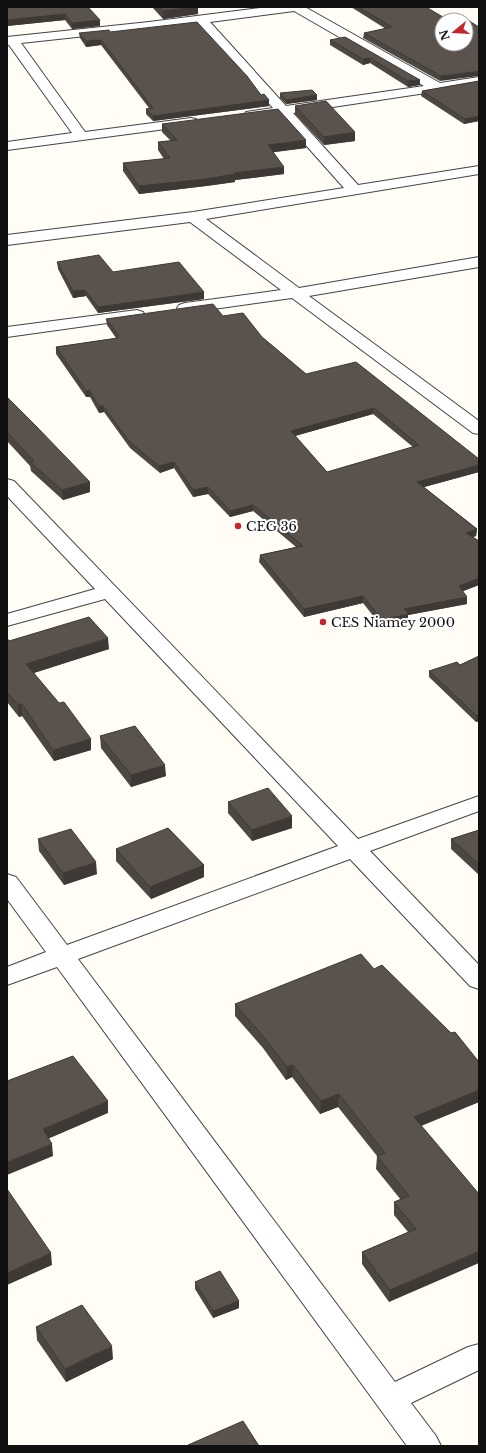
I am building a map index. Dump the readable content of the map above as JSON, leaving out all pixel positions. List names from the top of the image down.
{
  "places": ["CEG 36", "CES Niamey 2000"],
  "north": "left"
}
